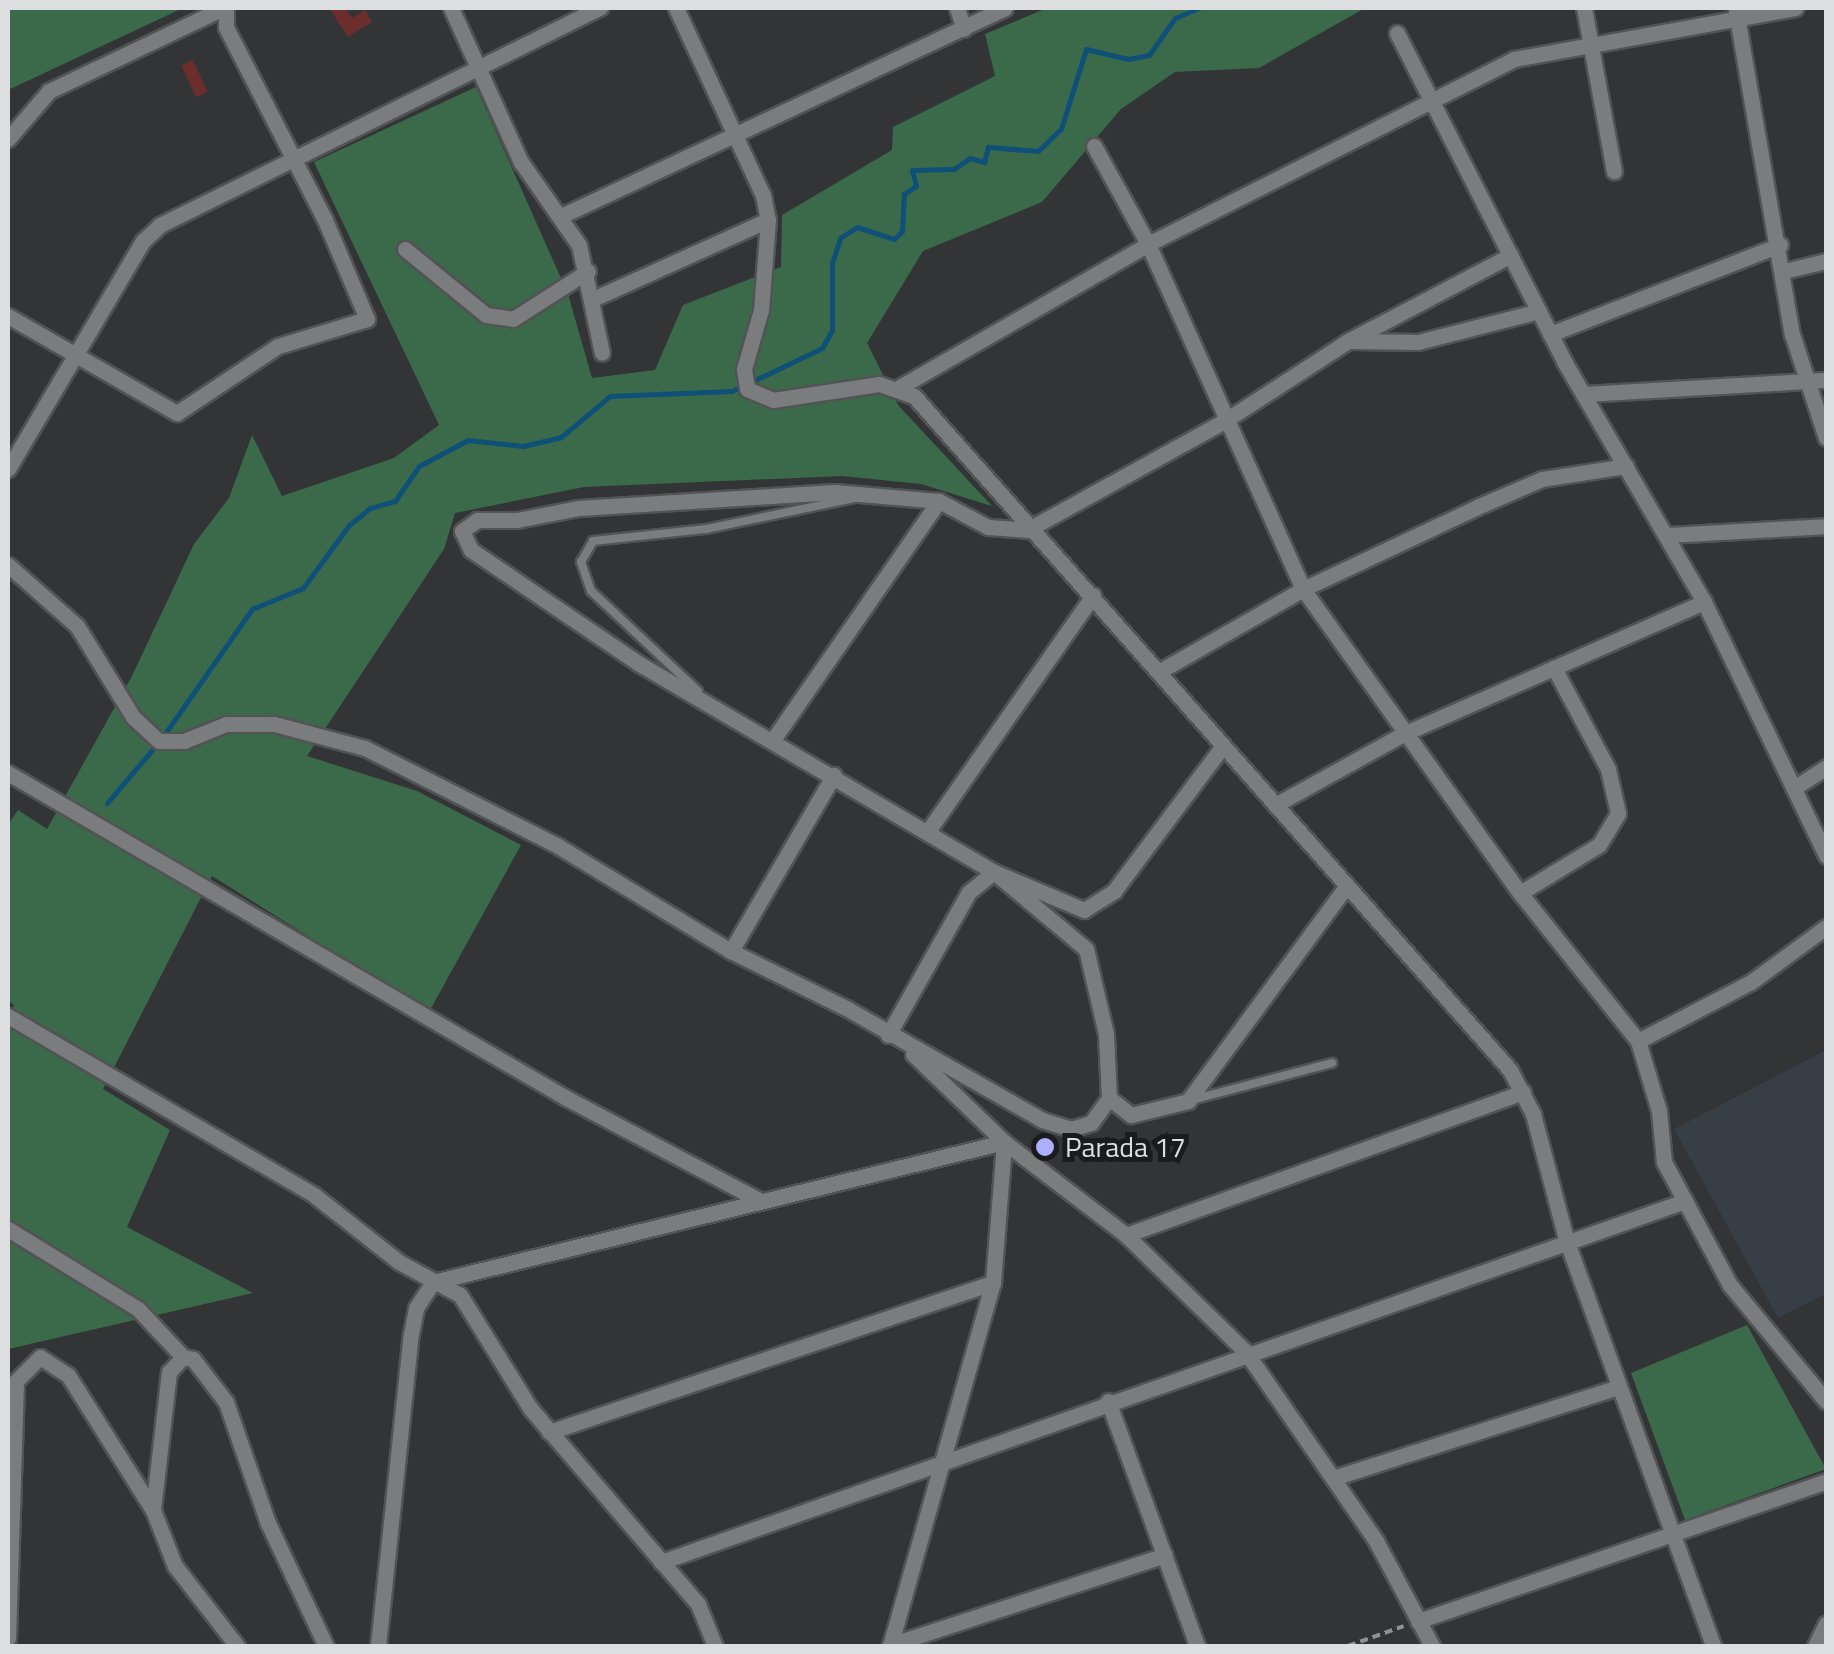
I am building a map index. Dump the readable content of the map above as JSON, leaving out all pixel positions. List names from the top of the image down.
{
  "places": ["Parada 17"]
}
